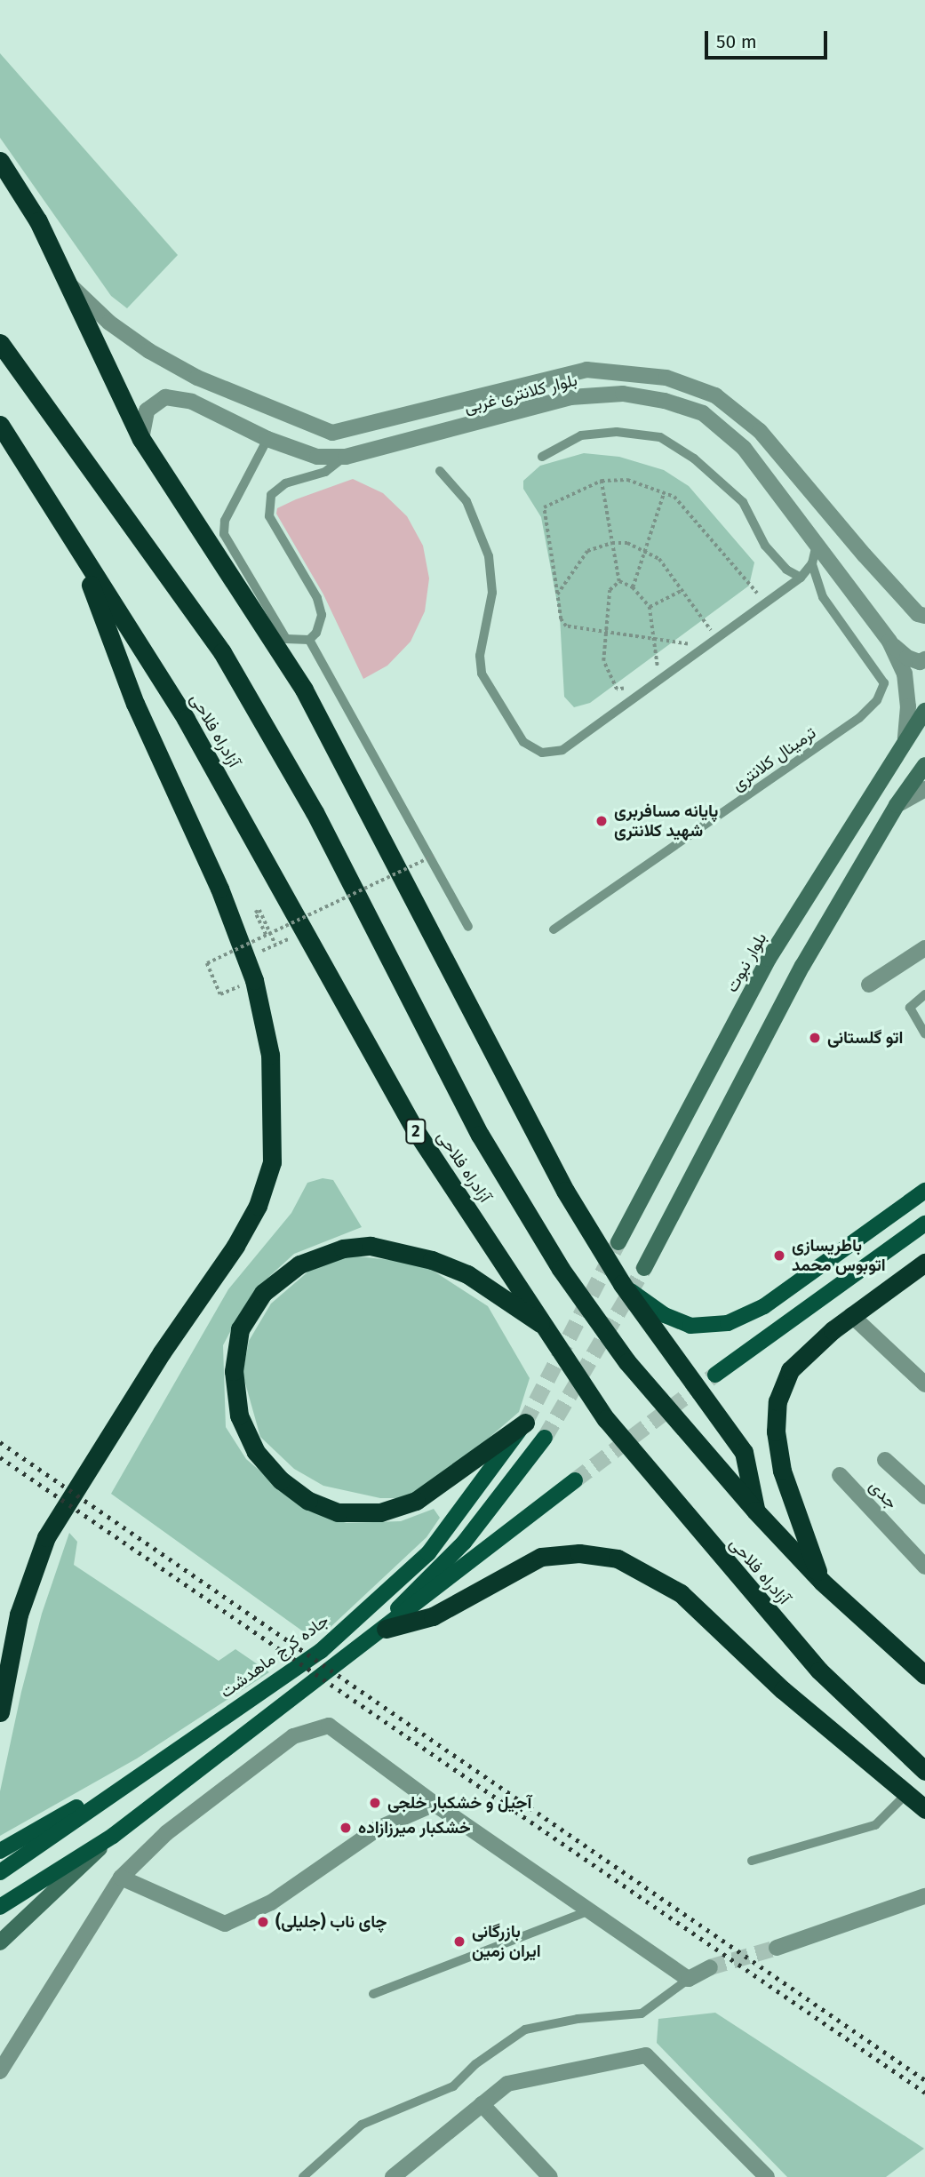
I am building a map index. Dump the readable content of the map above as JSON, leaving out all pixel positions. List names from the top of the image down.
{
  "streets": {
    "highway": ["آزادراه فلاحی", "2"],
    "main road": ["بلوار نبوت", "جاده کرج ماهدشت"],
    "street": ["بلوار کلانتری غربی", "جدی"],
    "lane": ["ترمینال کلانتری"]
  },
  "crossings": [
    ["بلوار کلانتری غربی", "بلوار نبوت"]
  ],
  "places": [
    "پایانه مسافربری شهید کلانتری",
    "اتو گلستانی",
    "باطریسازی اتوبوس محمد",
    "آجیل و خشکبار خلجی",
    "خشکبار میرزازاده",
    "چای ناب (جلیلی)",
    "بازرگانی ایران زمین"
  ],
  "scale_bar": "50 m"
}
